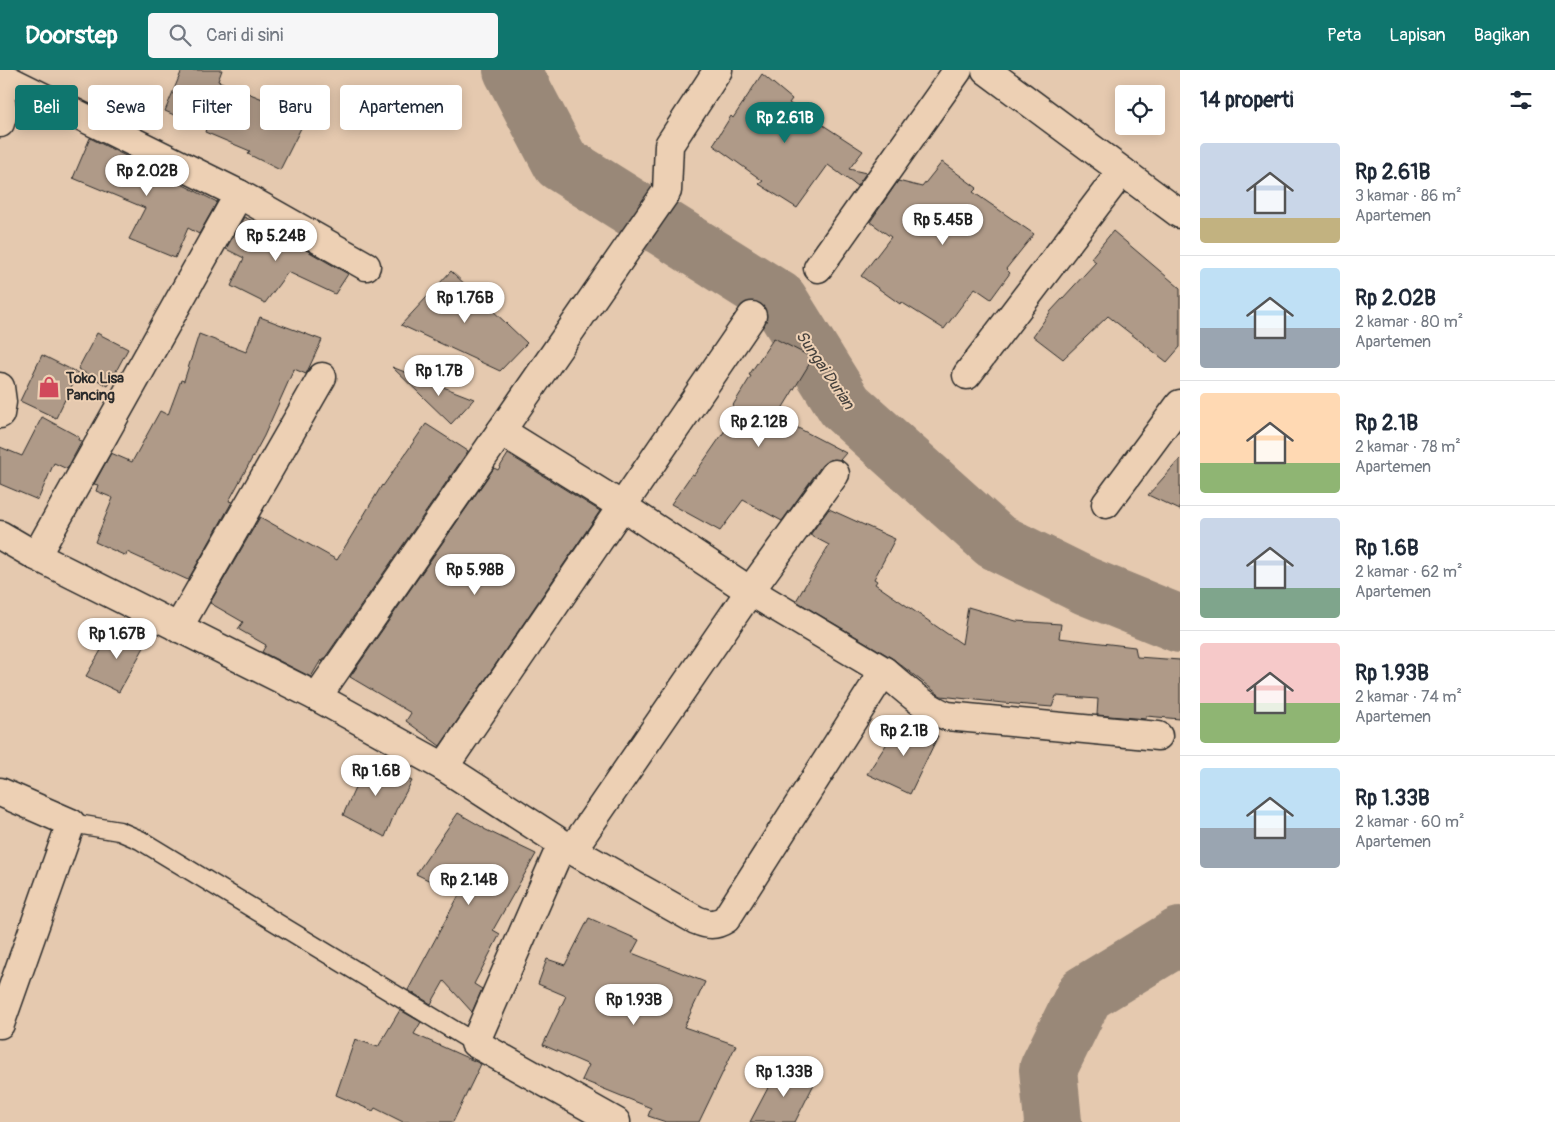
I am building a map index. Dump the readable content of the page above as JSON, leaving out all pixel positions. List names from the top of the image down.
{
  "water": ["Sungai Durian"],
  "places": {
    "shop": ["Toko Lisa Pancing"]
  },
  "page": {
    "header": "Doorstep",
    "search": "Cari di sini",
    "nav": ["Peta", "Lapisan", "Bagikan"],
    "heading": "14 properti",
    "chip": [
      "Beli",
      "Sewa",
      "Filter",
      "Baru",
      "Apartemen"
    ],
    "price": [
      "Rp 2.61B",
      "Rp 2.02B",
      "Rp 5.45B",
      "Rp 5.24B",
      "Rp 1.76B",
      "Rp 1.7B",
      "Rp 2.12B",
      "Rp 5.98B",
      "Rp 1.67B",
      "Rp 2.1B",
      "Rp 1.6B",
      "Rp 2.14B",
      "Rp 1.93B",
      "Rp 1.33B"
    ],
    "list": [
      {
        "name": "Rp 2.61B",
        "note": "3 kamar · 86 m² · Apartemen"
      },
      {
        "name": "Rp 2.02B",
        "note": "2 kamar · 80 m² · Apartemen"
      },
      {
        "name": "Rp 2.1B",
        "note": "2 kamar · 78 m² · Apartemen"
      },
      {
        "name": "Rp 1.6B",
        "note": "2 kamar · 62 m² · Apartemen"
      },
      {
        "name": "Rp 1.93B",
        "note": "2 kamar · 74 m² · Apartemen"
      },
      {
        "name": "Rp 1.33B",
        "note": "2 kamar · 60 m² · Apartemen"
      }
    ]
  }
}
